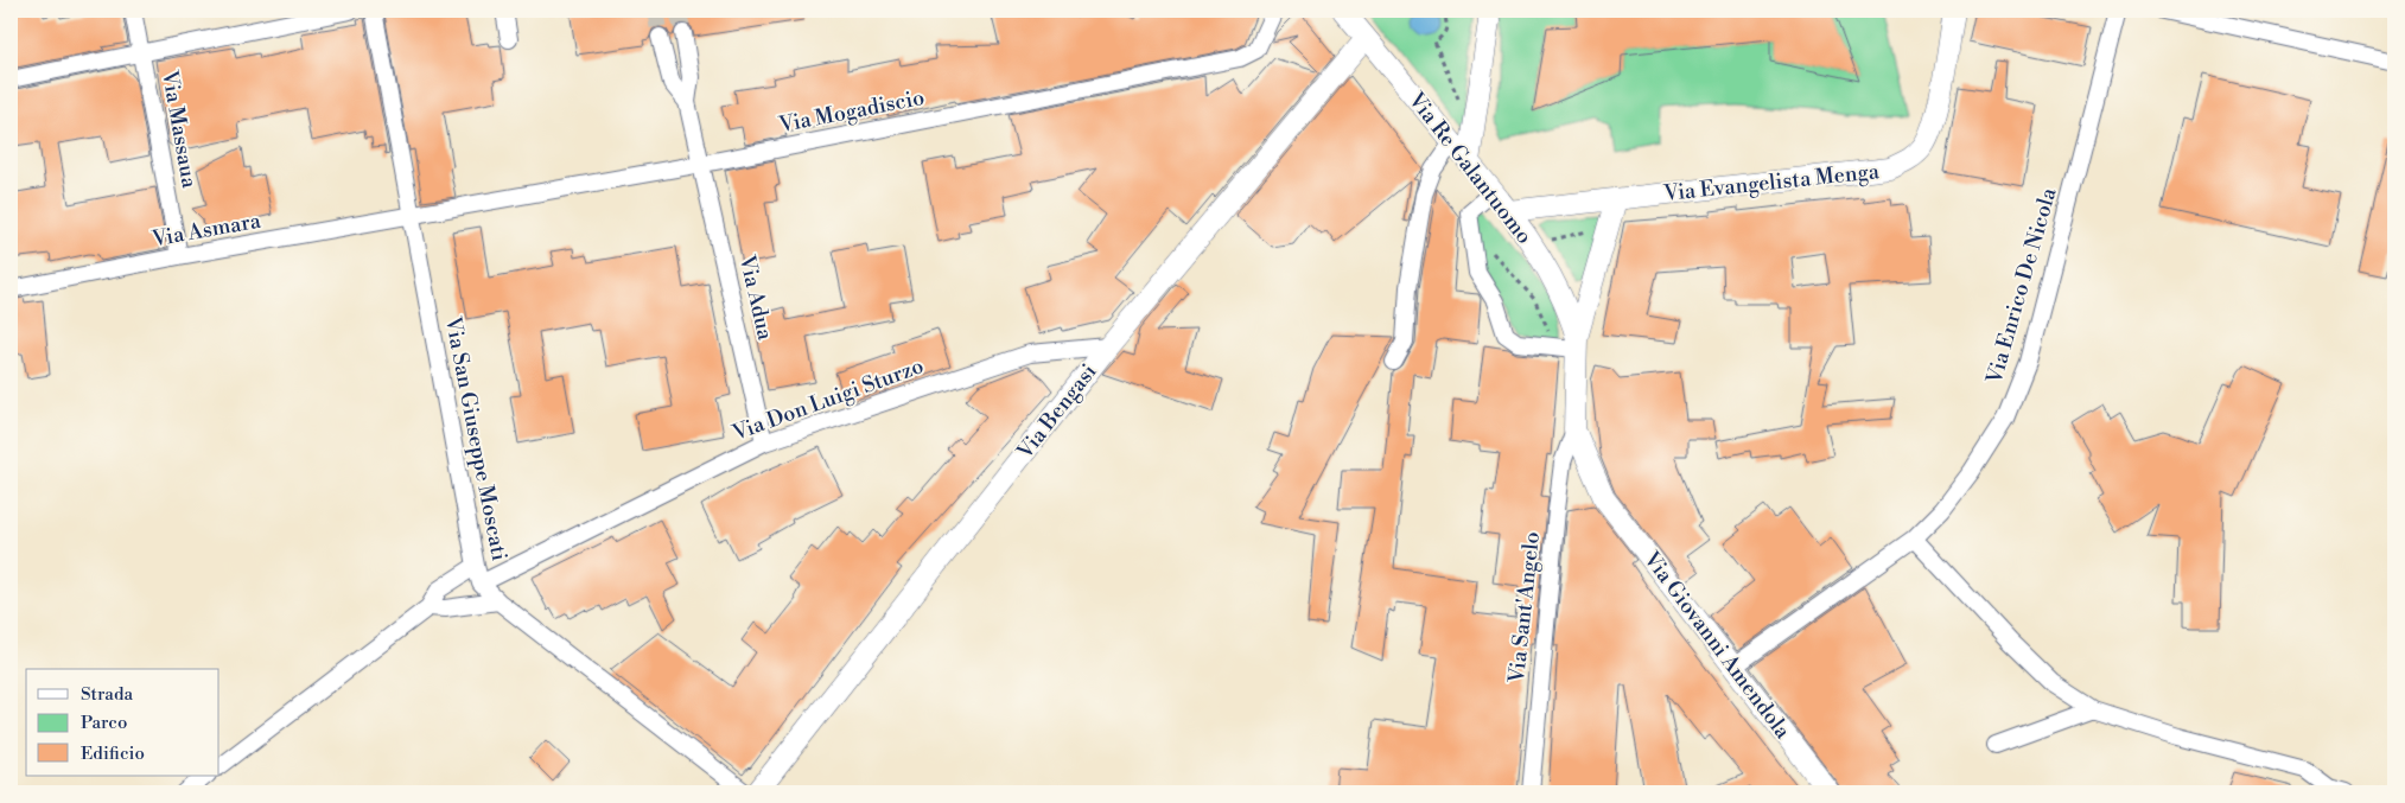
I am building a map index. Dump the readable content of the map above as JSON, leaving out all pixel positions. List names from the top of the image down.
{
  "streets": {
    "street": [
      "Via Mogadiscio",
      "Via Massaua",
      "Via Re Galantuomo",
      "Via Evangelista Menga",
      "Via Asmara",
      "Via Enrico De Nicola",
      "Via Adua",
      "Via Don Luigi Sturzo",
      "Via Bengasi",
      "Via San Giuseppe Moscati",
      "Via Sant'Angelo",
      "Via Giovanni Amendola"
    ]
  },
  "crossings": [
    ["Via Mogadiscio", "Via Asmara"],
    ["Via Mogadiscio", "Via Adua"],
    ["Via Mogadiscio", "Via San Giuseppe Moscati"],
    ["Via Massaua", "Via Asmara"],
    ["Via Re Galantuomo", "Via Evangelista Menga"],
    ["Via Re Galantuomo", "Via Bengasi"],
    ["Via Asmara", "Via San Giuseppe Moscati"],
    ["Via Enrico De Nicola", "Via Giovanni Amendola"],
    ["Via Adua", "Via Don Luigi Sturzo"],
    ["Via Don Luigi Sturzo", "Via Bengasi"],
    ["Via Don Luigi Sturzo", "Via San Giuseppe Moscati"],
    ["Via Sant'Angelo", "Via Giovanni Amendola"]
  ],
  "legend": ["Strada", "Parco", "Edificio"]
}
